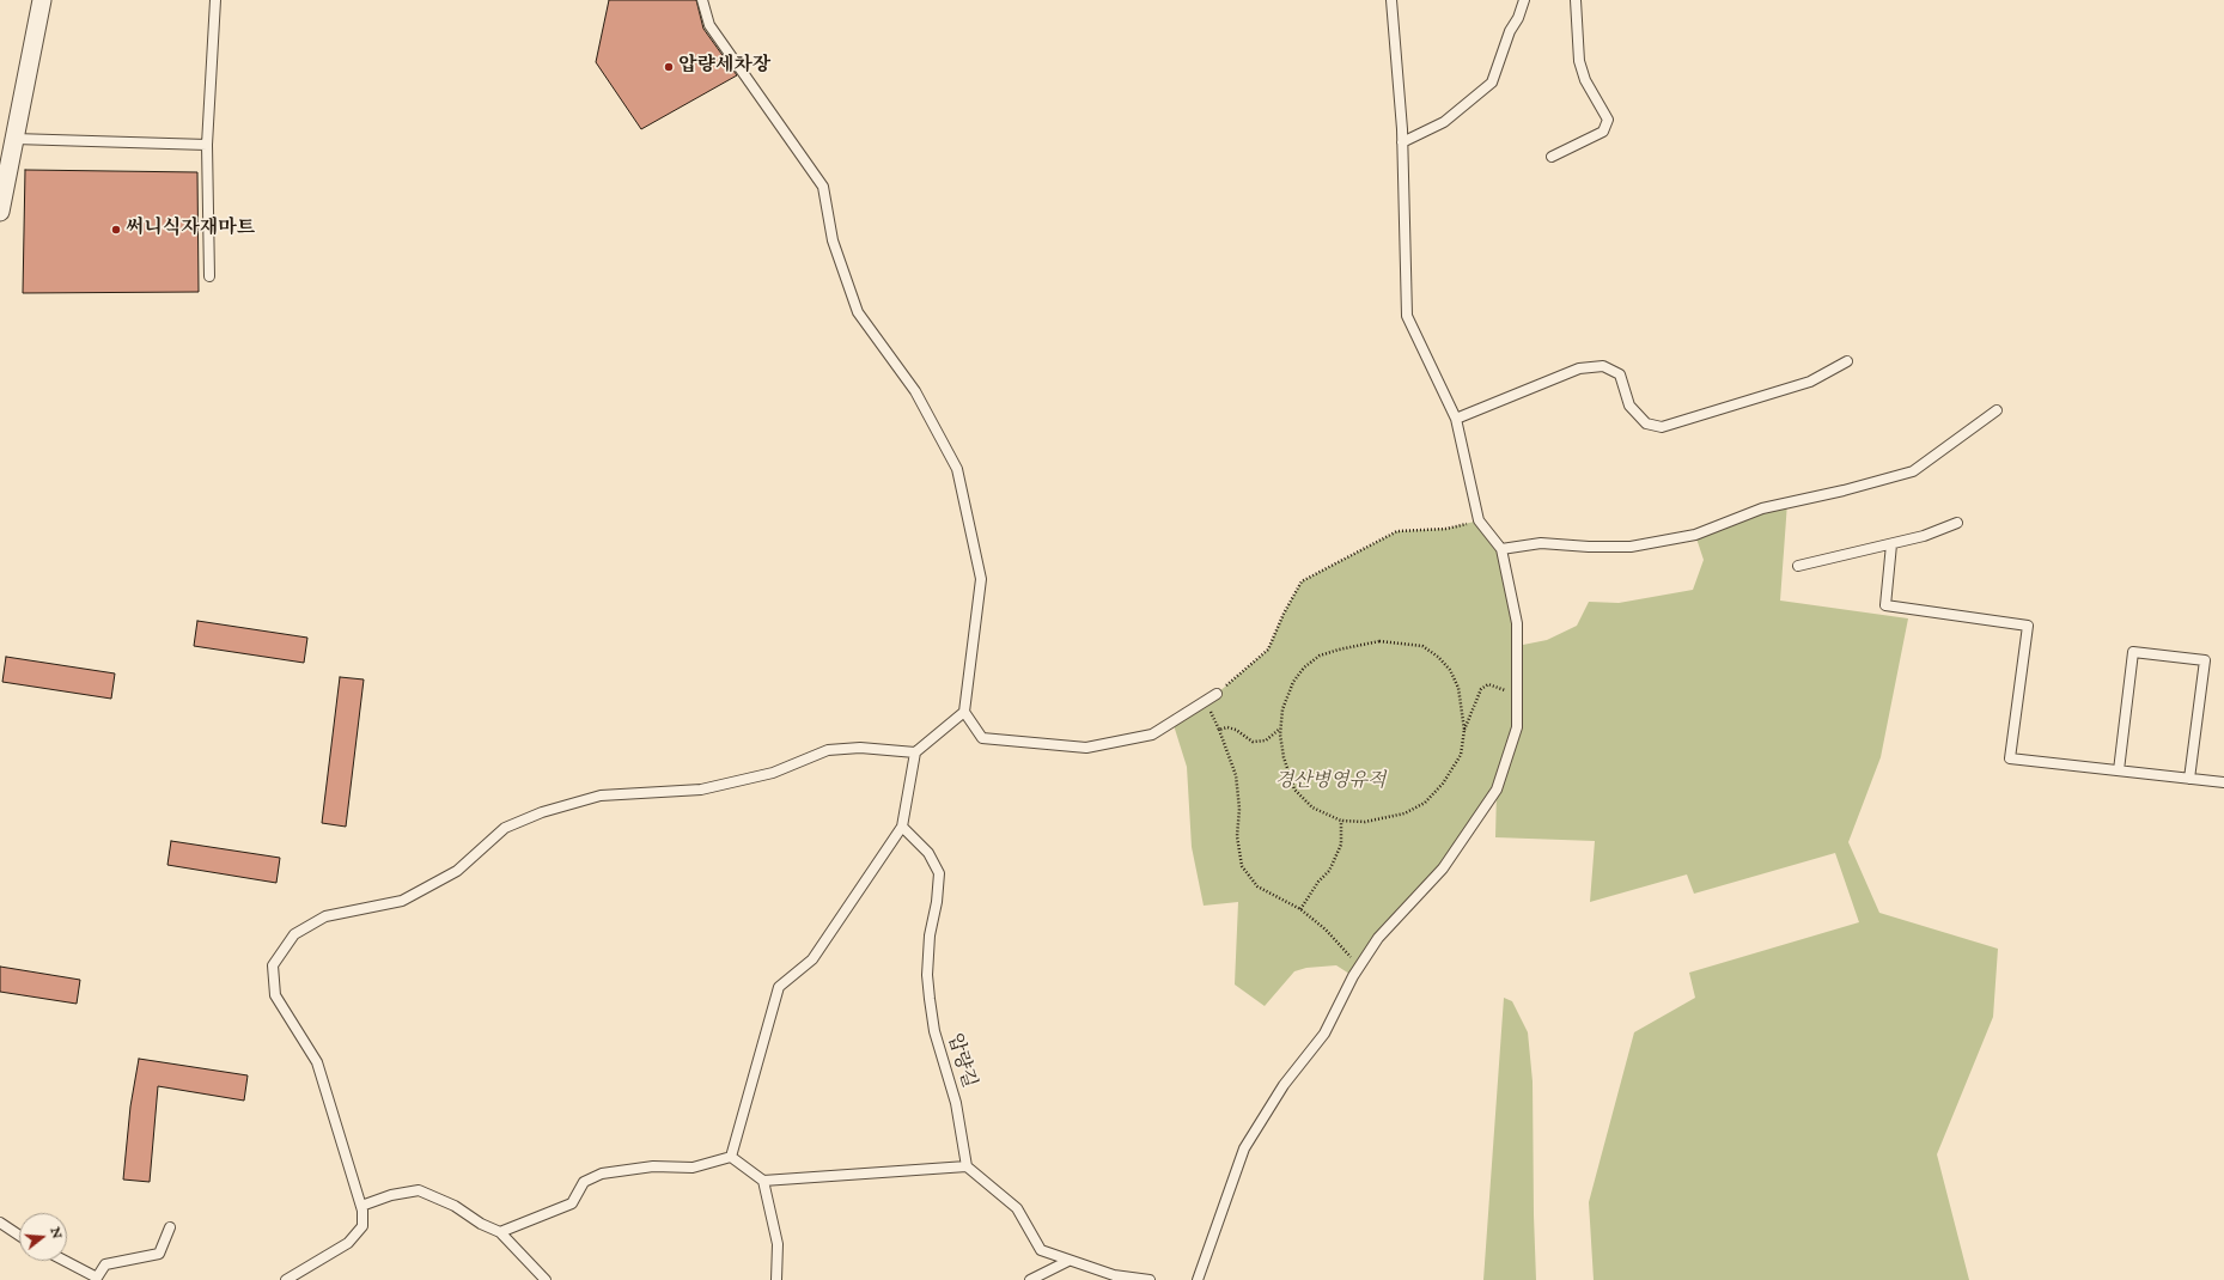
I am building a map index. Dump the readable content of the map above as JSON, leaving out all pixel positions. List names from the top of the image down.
{
  "streets": {
    "lane": ["압량길"]
  },
  "parks": ["경산병영유적"],
  "places": ["압량세차장", "써니식자재마트"],
  "north": "right"
}
